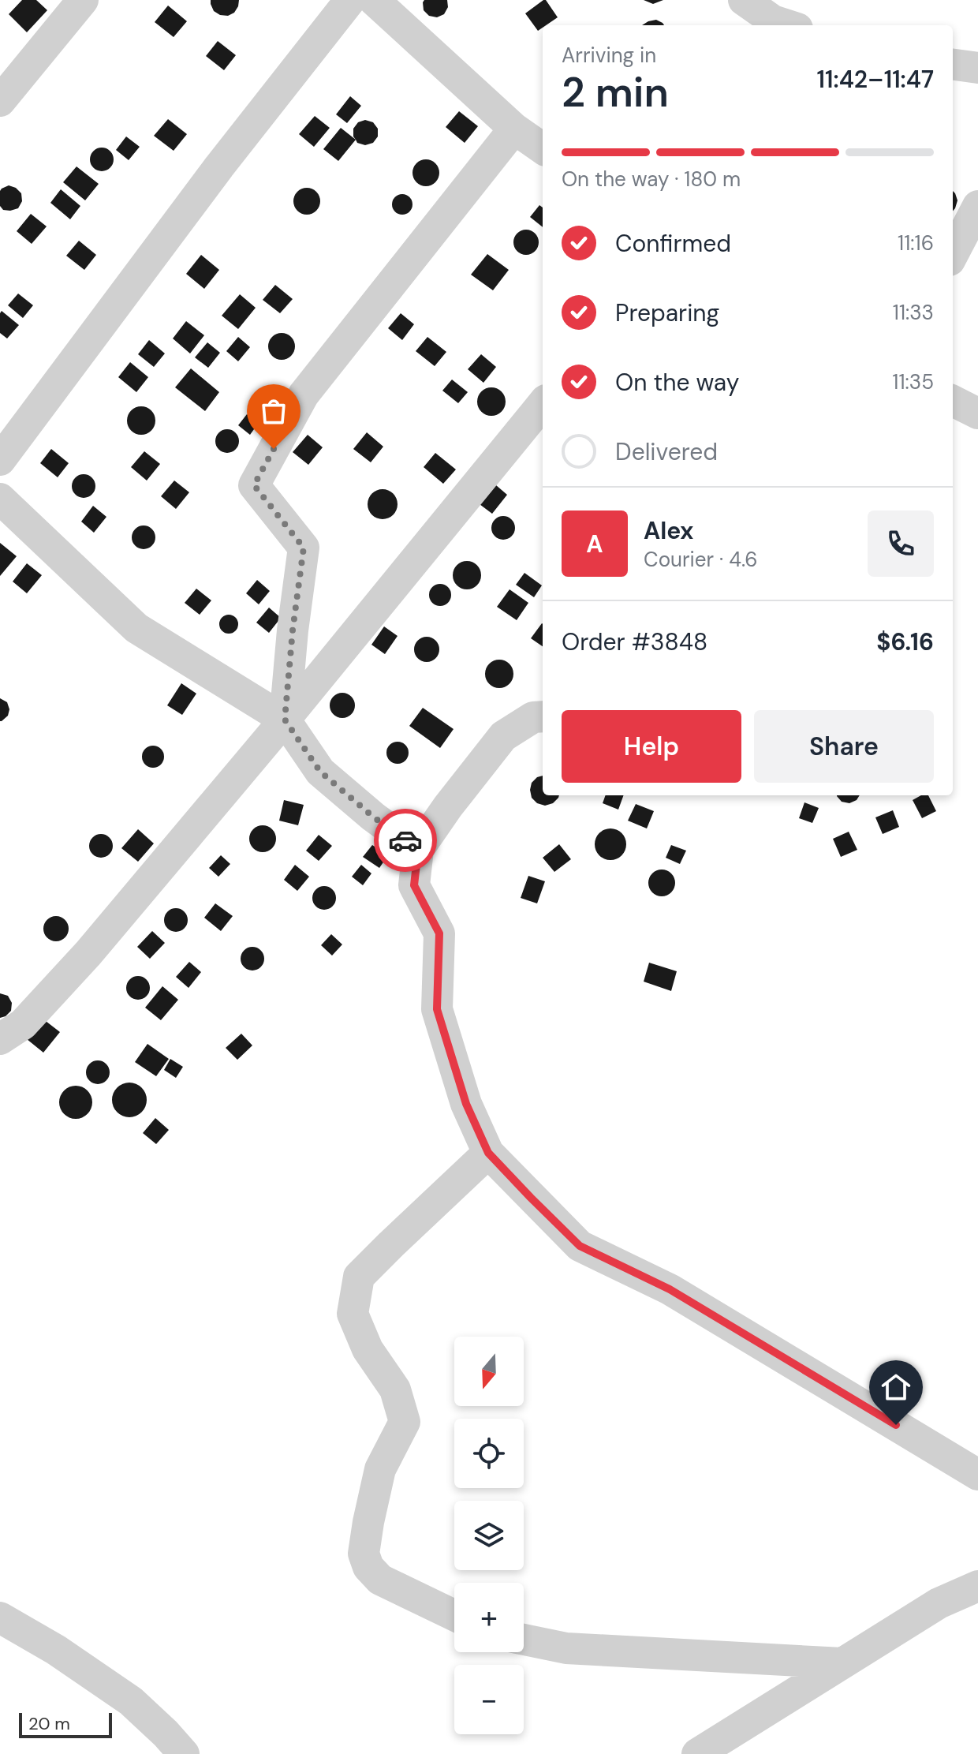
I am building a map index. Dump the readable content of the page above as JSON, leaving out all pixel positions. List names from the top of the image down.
{
  "scale_bar": "20 m",
  "north": "bottom",
  "page": {
    "heading": ["2 min", "Arriving in", "11:42–11:47"],
    "panel": [
      "Alex",
      "Courier · 4.6",
      "Order #3848",
      "$6.16"
    ],
    "bar": "On the way · 180 m",
    "list": [
      ["Confirmed", "11:16"],
      ["Preparing", "11:33"],
      ["On the way", "11:35"],
      "Delivered"
    ],
    "round": "A",
    "buttons": ["Help", "Share"],
    "map_buttons": ["+", "−"],
    "scale": "20 m"
  }
}
